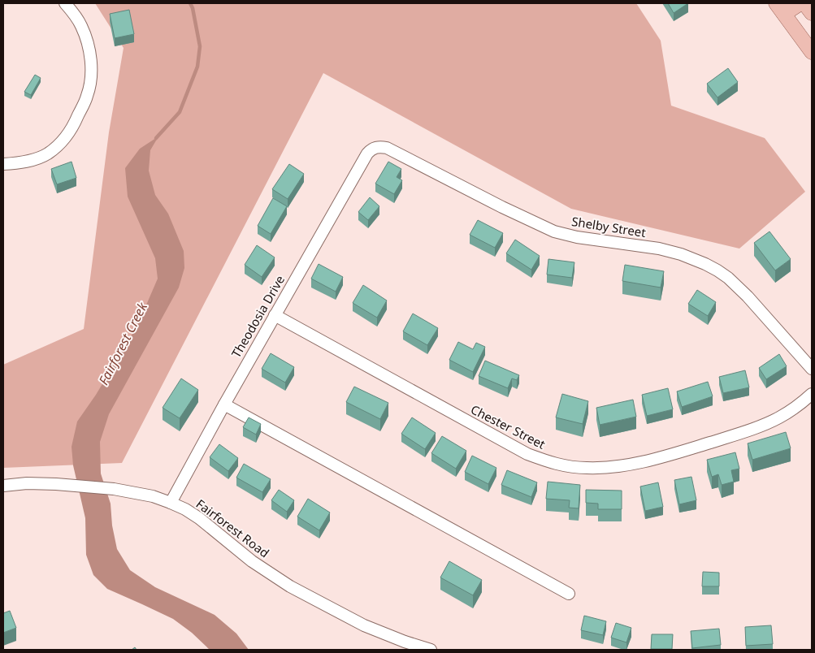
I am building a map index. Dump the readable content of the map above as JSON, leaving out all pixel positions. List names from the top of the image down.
{
  "streets": {
    "street": [
      "Shelby Street",
      "Theodosia Drive",
      "Chester Street",
      "Fairforest Road"
    ]
  },
  "crossings": [
    ["Shelby Street", "Theodosia Drive"],
    ["Theodosia Drive", "Chester Street"],
    ["Theodosia Drive", "Fairforest Road"]
  ],
  "water": ["Fairforest Creek"]
}
